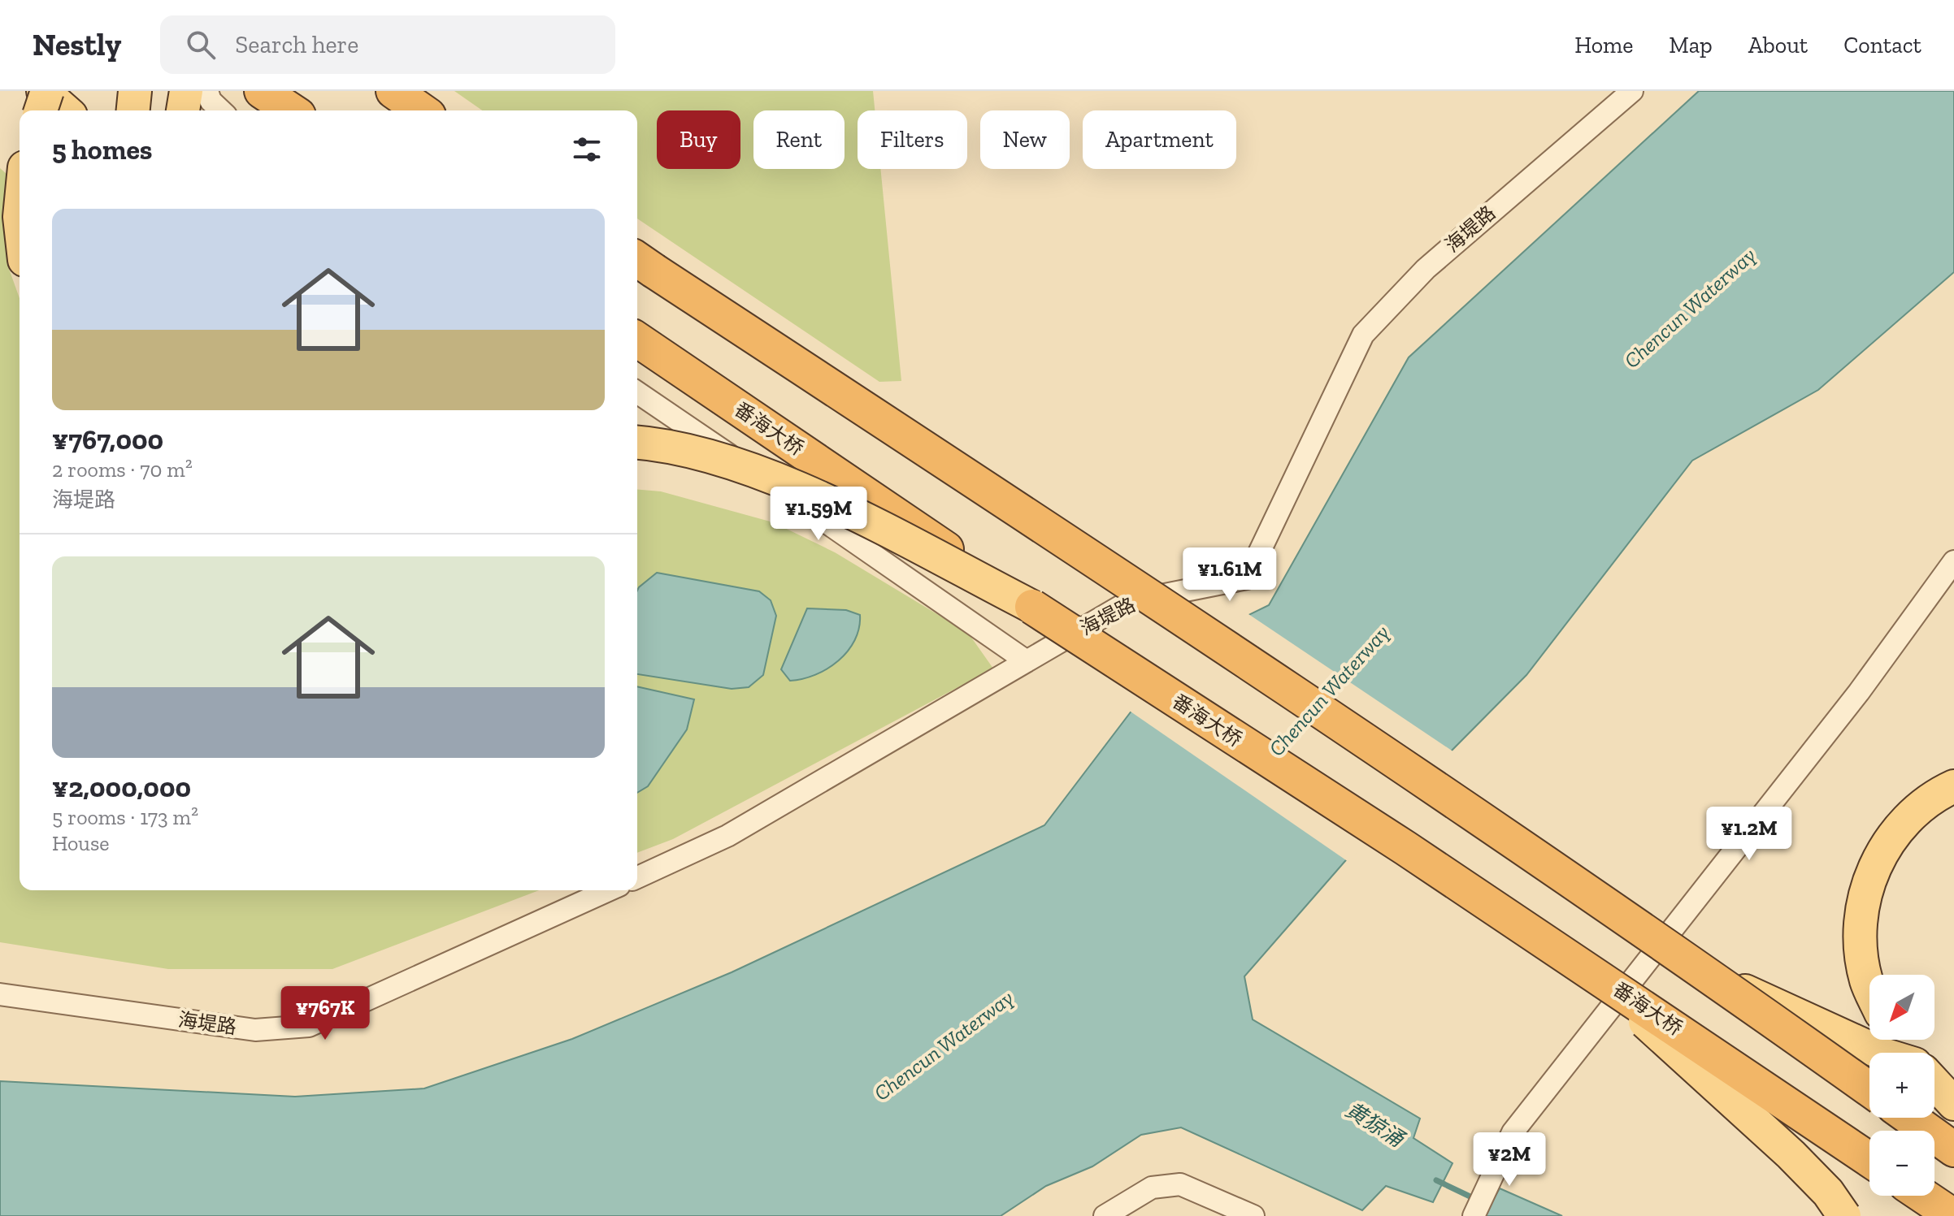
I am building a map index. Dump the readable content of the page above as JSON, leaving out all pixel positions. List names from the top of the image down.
{
  "streets": {
    "highway": ["番海大桥"],
    "street": ["海堤路"]
  },
  "water": ["Chencun Waterway", "黄猄涌"],
  "north": "bottom left",
  "page": {
    "header": "Nestly",
    "search": "Search here",
    "nav": [
      "Home",
      "Map",
      "About",
      "Contact"
    ],
    "chip": [
      "Buy",
      "Rent",
      "Filters",
      "New",
      "Apartment"
    ],
    "heading": "5 homes",
    "list": [
      {
        "name": "¥767,000",
        "note": "2 rooms · 70 m² · 海堤路"
      },
      {
        "name": "¥2,000,000",
        "note": "5 rooms · 173 m² · House"
      }
    ],
    "price": [
      "¥1.59M",
      "¥1.61M",
      "¥1.2M",
      "¥767K",
      "¥2M"
    ],
    "map_buttons": ["+", "−"]
  }
}
